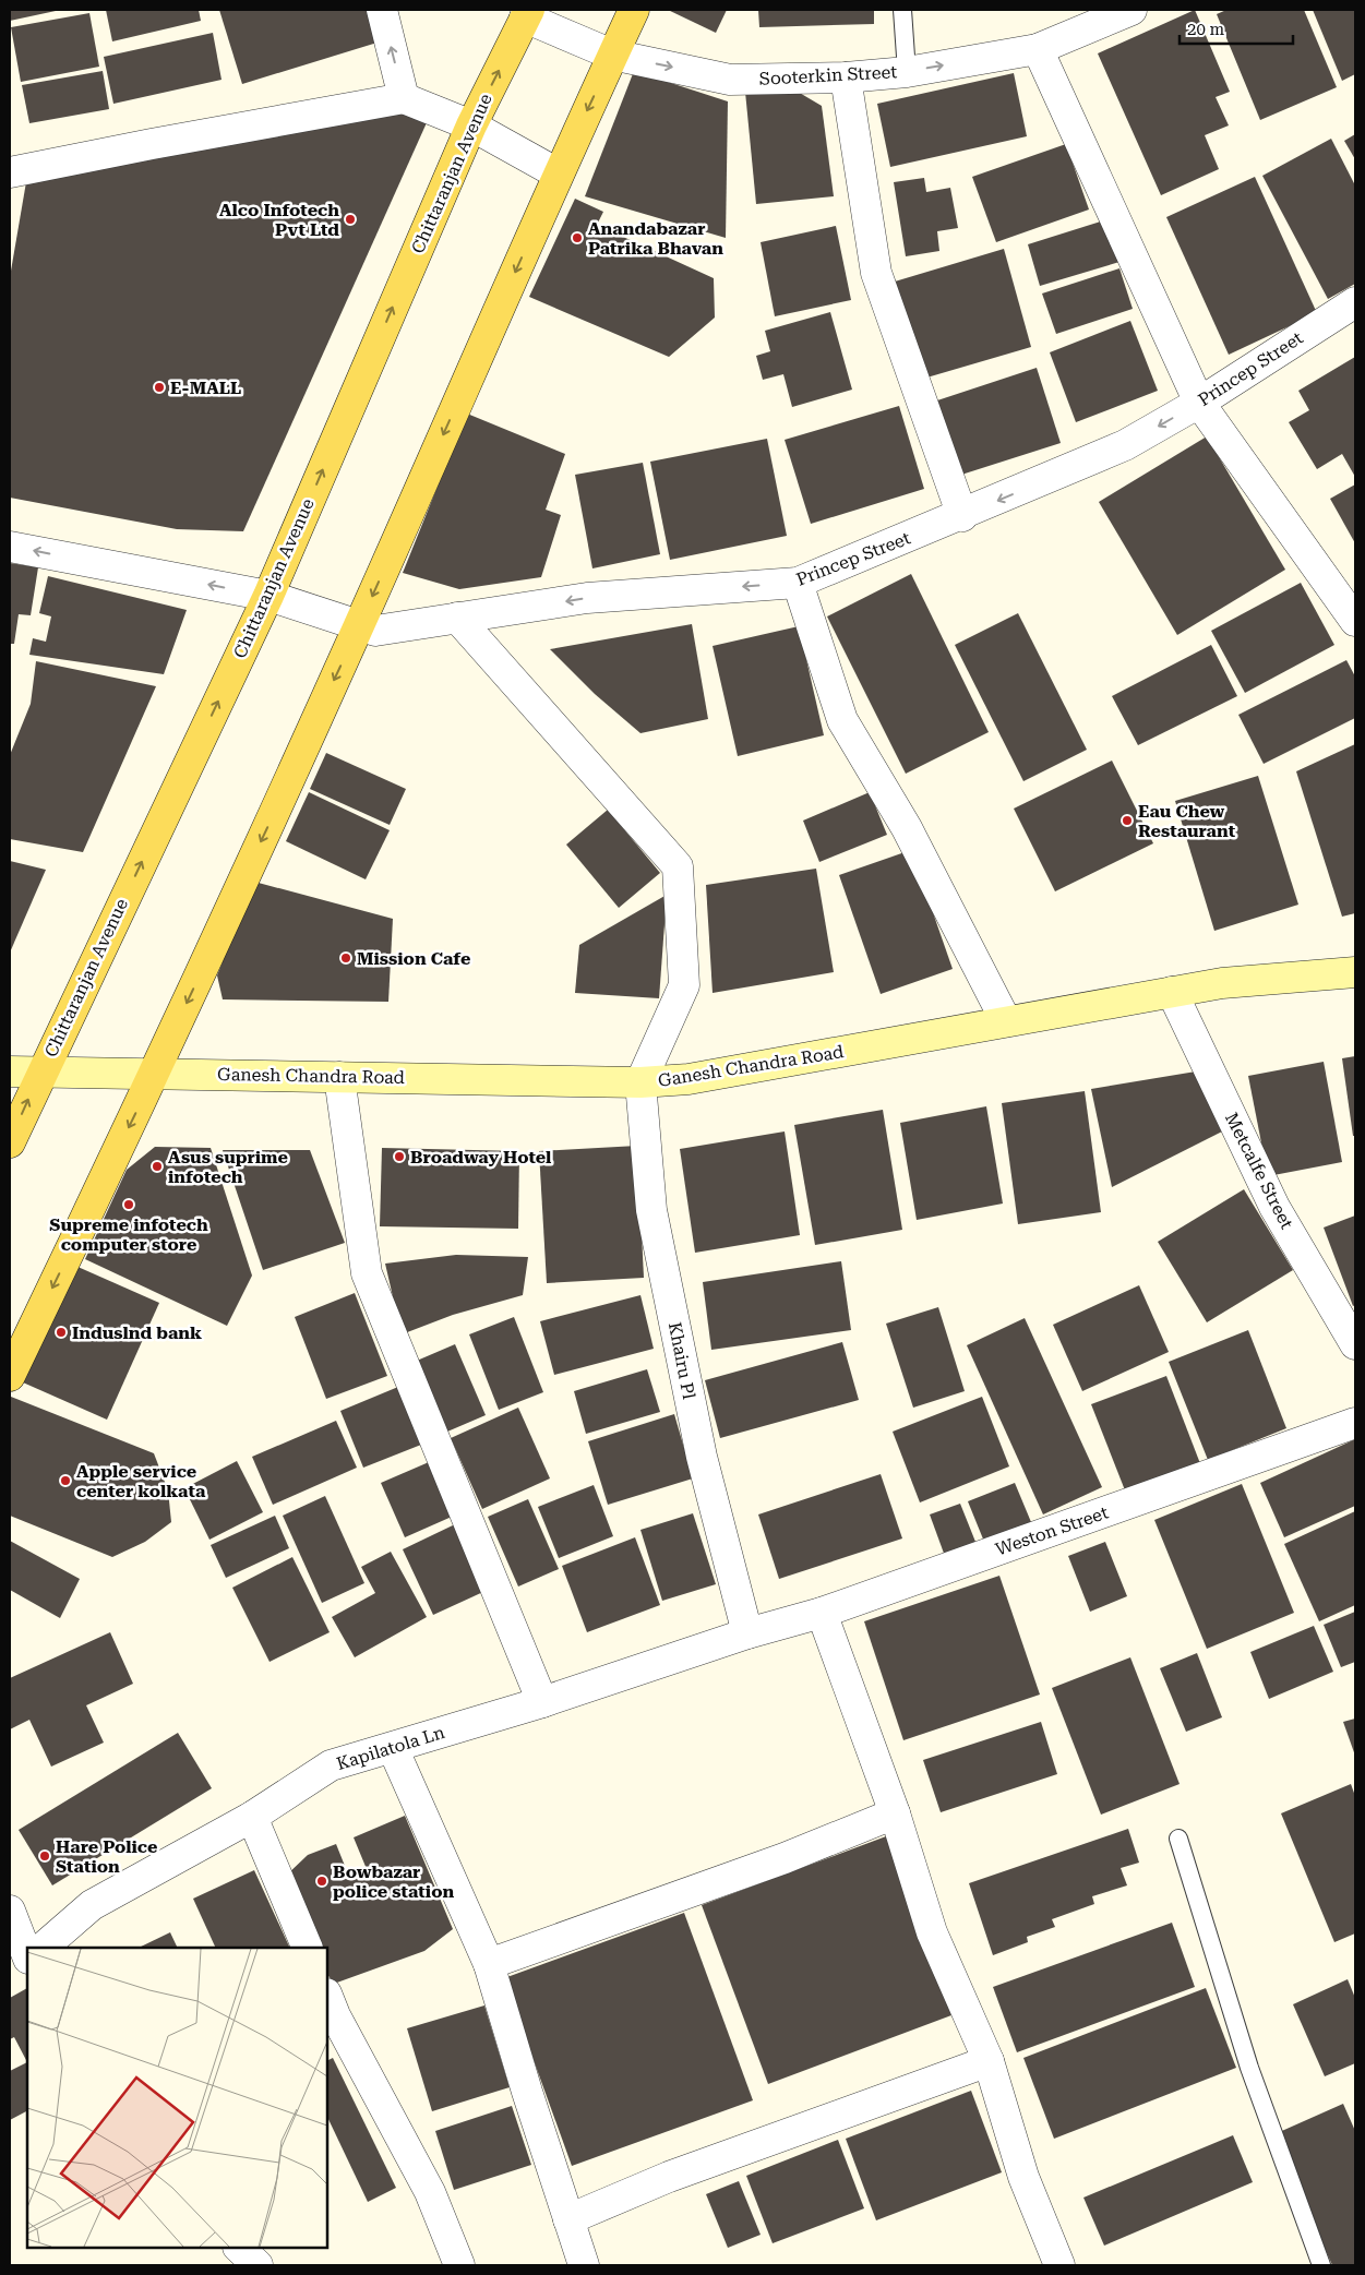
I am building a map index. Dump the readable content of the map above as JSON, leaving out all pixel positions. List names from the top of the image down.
{
  "streets": {
    "main road": ["Chittaranjan Avenue", "Ganesh Chandra Road"],
    "street": [
      "Sooterkin Street",
      "Princep Street",
      "Metcalfe Street",
      "Khairu Pl",
      "Weston Street",
      "Kapilatola Ln"
    ]
  },
  "crossings": [
    ["Sooterkin Street", "Chittaranjan Avenue"],
    ["Chittaranjan Avenue", "Princep Street"],
    ["Chittaranjan Avenue", "Ganesh Chandra Road"],
    ["Ganesh Chandra Road", "Metcalfe Street"],
    ["Ganesh Chandra Road", "Khairu Pl"],
    ["Khairu Pl", "Weston Street"],
    ["Khairu Pl", "Kapilatola Ln"],
    ["Weston Street", "Kapilatola Ln"]
  ],
  "one_way": ["Sooterkin Street", "Princep Street"],
  "places": [
    "Alco Infotech Pvt Ltd",
    "Anandabazar Patrika Bhavan",
    "E-MALL",
    "Eau Chew Restaurant",
    "Mission Cafe",
    "Broadway Hotel",
    "Asus suprime infotech",
    "Supreme infotech computer store",
    "Induslnd bank",
    "Apple service center kolkata",
    "Hare Police Station",
    "Bowbazar police station"
  ],
  "scale_bar": "20 m"
}
